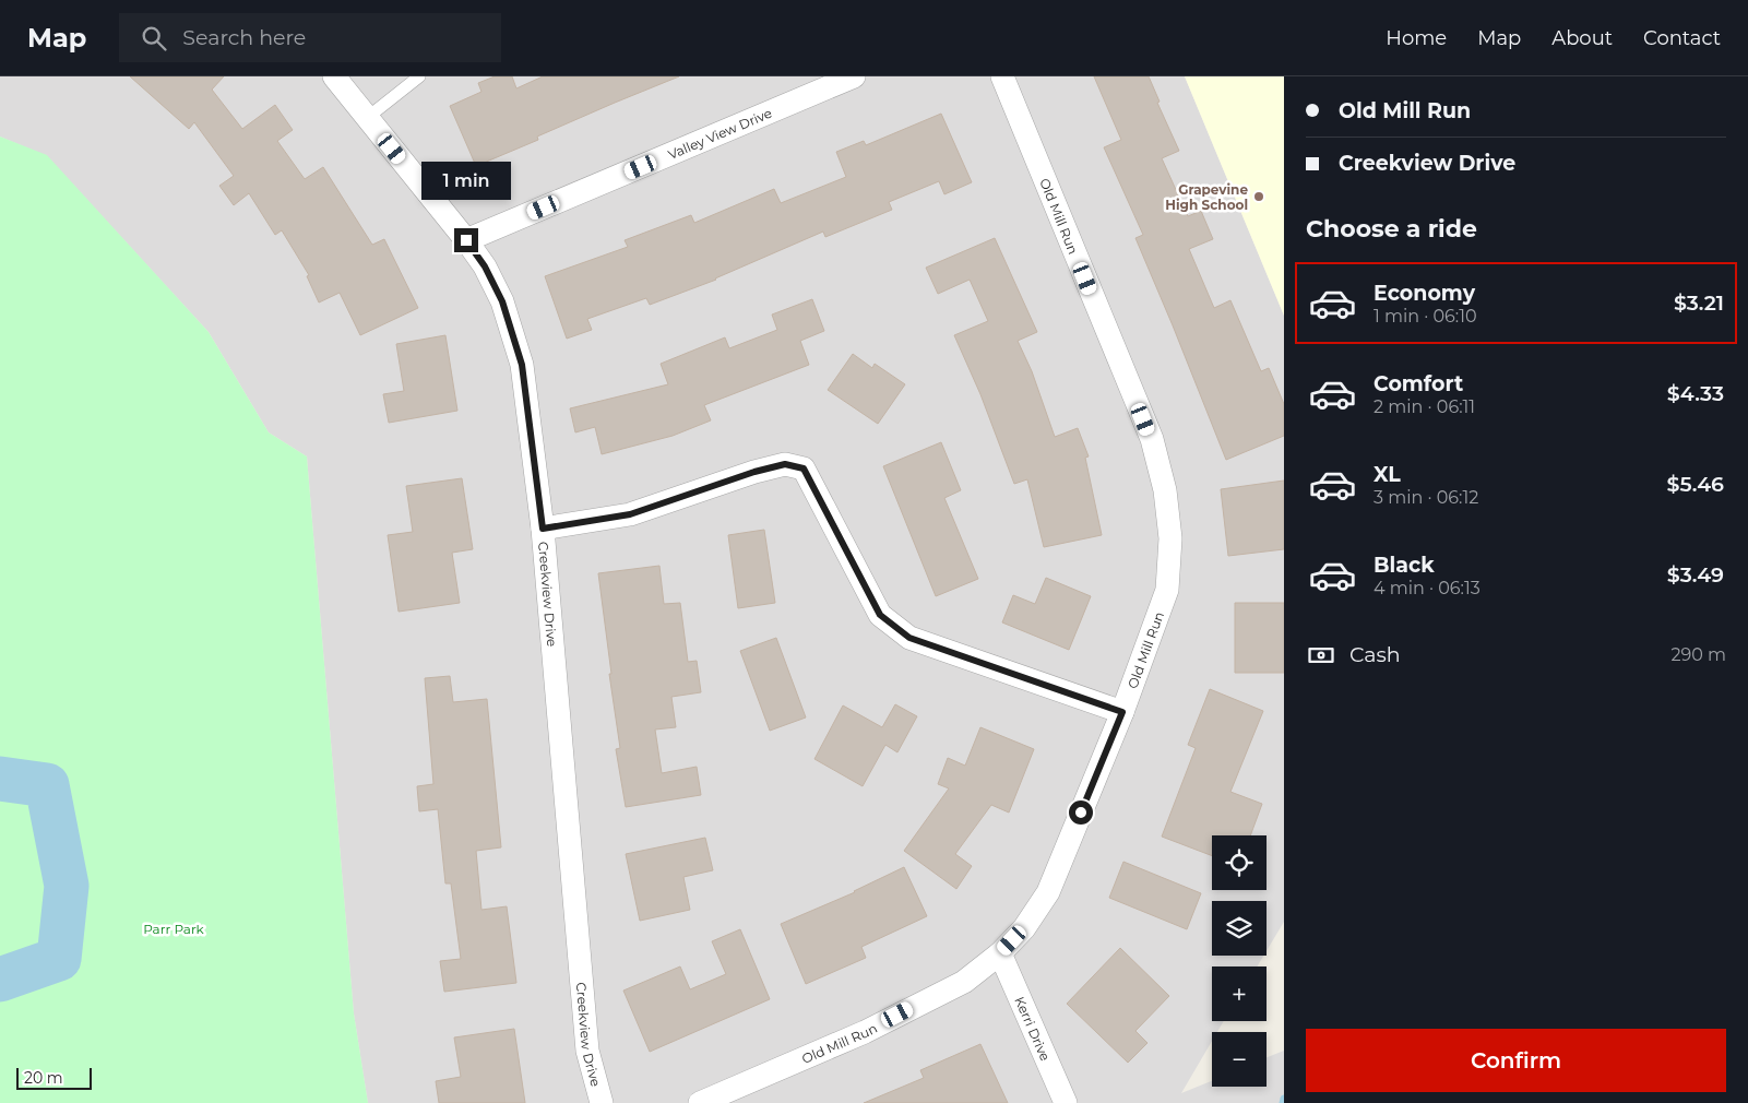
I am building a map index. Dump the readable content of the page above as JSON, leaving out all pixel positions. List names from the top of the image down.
{
  "streets": {
    "street": [
      "Valley View Drive",
      "Old Mill Run",
      "Creekview Drive",
      "Kerri Drive"
    ]
  },
  "crossings": [
    ["Valley View Drive", "Creekview Drive"],
    ["Old Mill Run", "Kerri Drive"]
  ],
  "parks": ["Parr Park"],
  "places": ["Grapevine High School"],
  "scale_bar": "20 m",
  "page": {
    "header": "Map",
    "search": "Search here",
    "nav": [
      "Home",
      "Map",
      "About",
      "Contact"
    ],
    "banner": ["Old Mill Run", "Creekview Drive"],
    "bubble": "1 min",
    "heading": "Choose a ride",
    "list": [
      {
        "name": "Economy",
        "note": "1 min · 06:10",
        "value": "$3.21"
      },
      {
        "name": "Comfort",
        "note": "2 min · 06:11",
        "value": "$4.33"
      },
      {
        "name": "XL",
        "note": "3 min · 06:12",
        "value": "$5.46"
      },
      {
        "name": "Black",
        "note": "4 min · 06:13",
        "value": "$3.49"
      }
    ],
    "pay": ["Cash", "290 m"],
    "map_buttons": ["+", "−"],
    "buttons": "Confirm",
    "scale": "20 m"
  }
}
